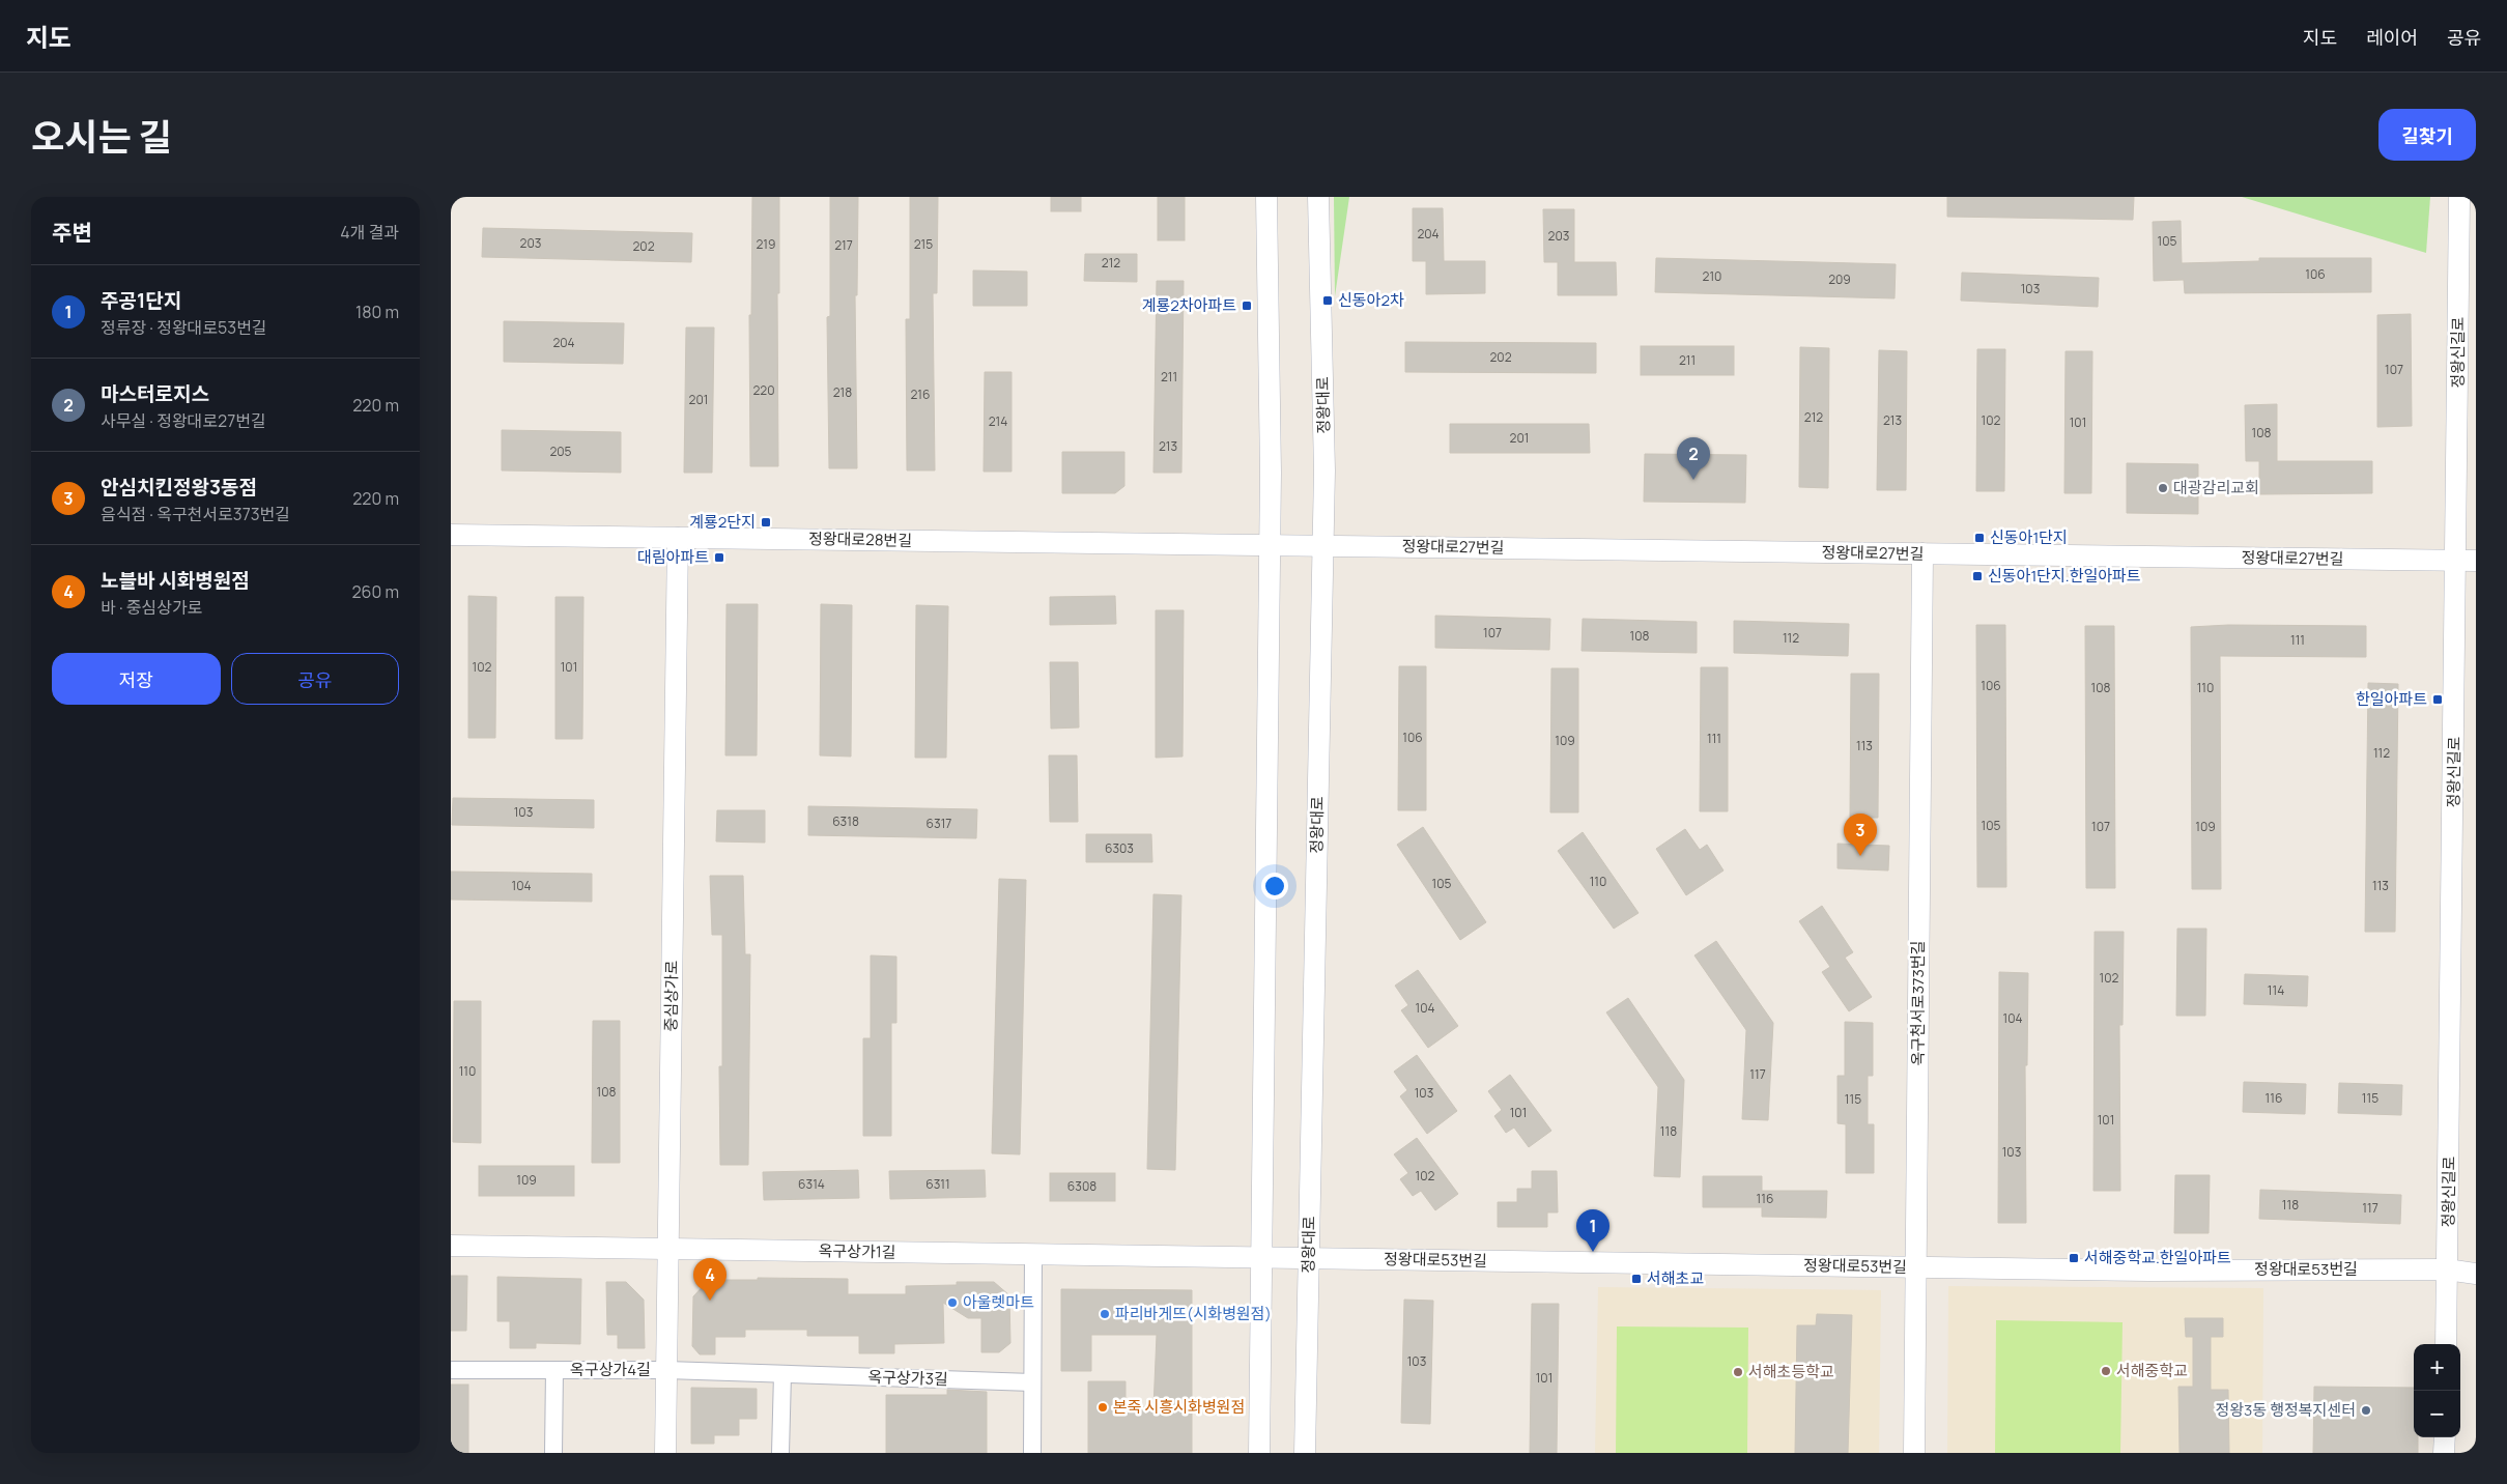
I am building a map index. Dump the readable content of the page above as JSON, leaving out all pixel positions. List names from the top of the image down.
{
  "streets": {
    "street": [
      "정왕신길로",
      "정왕대로",
      "정왕대로28번길",
      "정왕대로27번길",
      "중심상가로",
      "옥구천서로373번길",
      "옥구상가1길",
      "정왕대로53번길",
      "옥구상가4길",
      "옥구상가3길"
    ]
  },
  "crossings": [
    ["정왕신길로", "정왕대로27번길"],
    ["정왕신길로", "정왕대로53번길"],
    ["정왕대로", "정왕대로27번길"],
    ["정왕대로", "정왕대로53번길"],
    ["정왕대로28번길", "정왕대로27번길"],
    ["정왕대로28번길", "중심상가로"],
    ["정왕대로27번길", "옥구천서로373번길"],
    ["중심상가로", "옥구상가1길"],
    ["중심상가로", "옥구상가4길"],
    ["중심상가로", "옥구상가3길"],
    ["옥구천서로373번길", "정왕대로53번길"],
    ["옥구상가1길", "정왕대로53번길"],
    ["옥구상가4길", "옥구상가3길"]
  ],
  "places": {
    "transit": [
      "신동아2차",
      "계룡2차아파트",
      "계룡2단지",
      "신동아1단지",
      "대림아파트",
      "신동아1단지.한일아파트",
      "한일아파트",
      "서해중학교.한일아파트",
      "서해초교"
    ],
    "other": [
      "대광감리교회",
      "아울렛마트",
      "파리바게뜨(시화병원점)",
      "서해중학교",
      "서해초등학교",
      "본죽 시흥시화병원점",
      "정왕3동 행정복지센터"
    ]
  },
  "house_numbers": [
    "204",
    "203",
    "105",
    "203",
    "219",
    "215",
    "217",
    "202",
    "212",
    "106",
    "210",
    "209",
    "103",
    "204",
    "202",
    "211",
    "107",
    "211",
    "220",
    "218",
    "216",
    "201",
    "212",
    "213",
    "102",
    "214",
    "101",
    "108",
    "201",
    "213",
    "205",
    "107",
    "108",
    "112",
    "111",
    "102",
    "101",
    "106",
    "108",
    "110",
    "106",
    "111",
    "109",
    "113",
    "112",
    "103",
    "6318",
    "6317",
    "105",
    "107",
    "109",
    "6303",
    "110",
    "105",
    "104",
    "113",
    "102",
    "114",
    "104",
    "104",
    "110",
    "117",
    "108",
    "103",
    "116",
    "115",
    "115",
    "101",
    "101",
    "118",
    "103",
    "102",
    "109",
    "6314",
    "6311",
    "6308",
    "116",
    "118",
    "117",
    "103",
    "101"
  ],
  "page": {
    "header": "지도",
    "nav": ["지도", "레이어", "공유"],
    "title": "오시는 길",
    "buttons": [
      "길찾기",
      ["저장", "공유"]
    ],
    "heading": ["주변", "4개 결과"],
    "list": [
      {
        "mark": "1",
        "name": "주공1단지",
        "note": "정류장 · 정왕대로53번길",
        "value": "180 m"
      },
      {
        "mark": "2",
        "name": "마스터로지스",
        "note": "사무실 · 정왕대로27번길",
        "value": "220 m"
      },
      {
        "mark": "3",
        "name": "안심치킨정왕3동점",
        "note": "음식점 · 옥구천서로373번길",
        "value": "220 m"
      },
      {
        "mark": "4",
        "name": "노블바 시화병원점",
        "note": "바 · 중심상가로",
        "value": "260 m"
      }
    ],
    "pins": [
      "2",
      "3",
      "1",
      "4"
    ],
    "map_buttons": ["+", "−"]
  }
}
